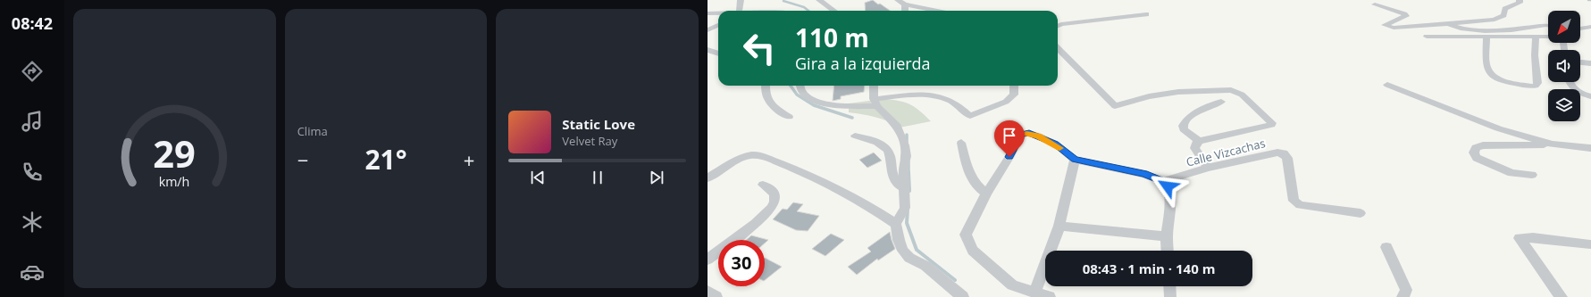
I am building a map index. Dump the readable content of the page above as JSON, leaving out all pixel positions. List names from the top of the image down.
{
  "streets": {
    "street": ["Calle Vizcachas"]
  },
  "north": "bottom left",
  "page": {
    "tabs": "08:42",
    "tile": "Clima",
    "turn": ["110 m", "Gira a la izquierda"],
    "song": ["Static Love", "Velvet Ray"],
    "heat": ["−", "21°", "+"],
    "limit": "30",
    "trip": "08:43 · 1 min · 140 m",
    "gauge": ["29", "km/h"]
  }
}
